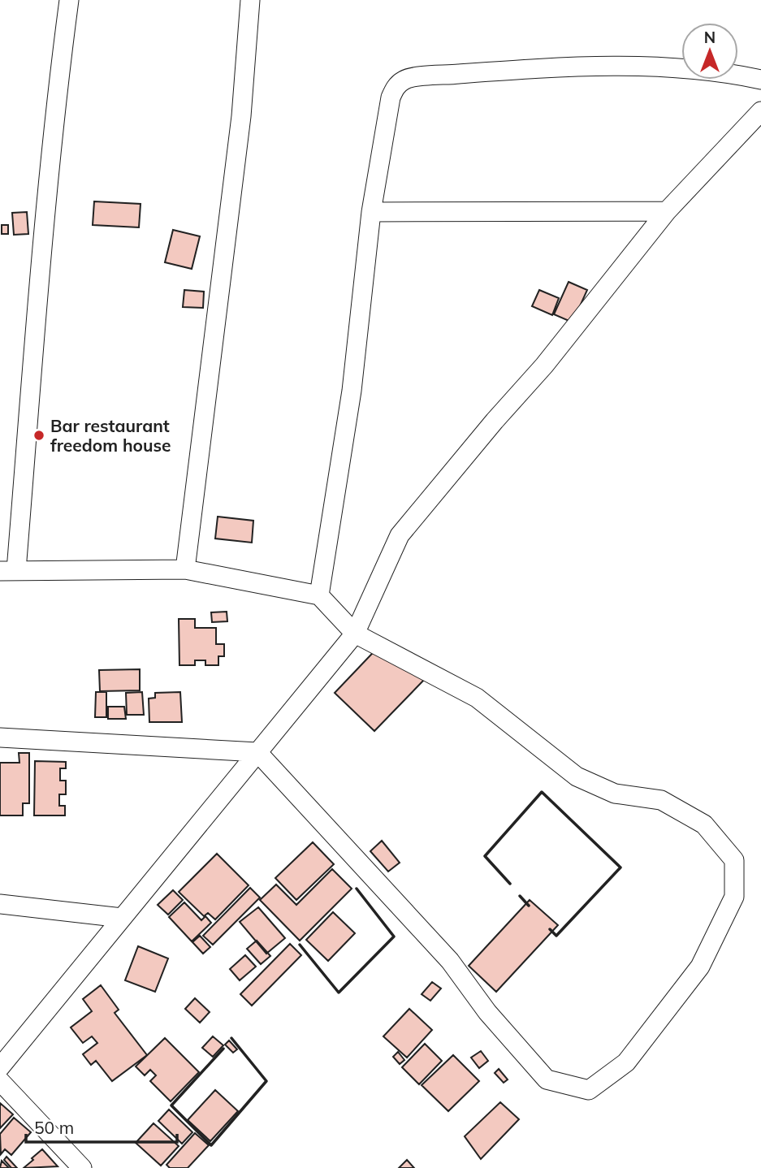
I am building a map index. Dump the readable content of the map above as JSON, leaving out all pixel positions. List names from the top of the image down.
{
  "places": ["Bar restaurant freedom house"],
  "scale_bar": "50 m",
  "north": "top"
}
